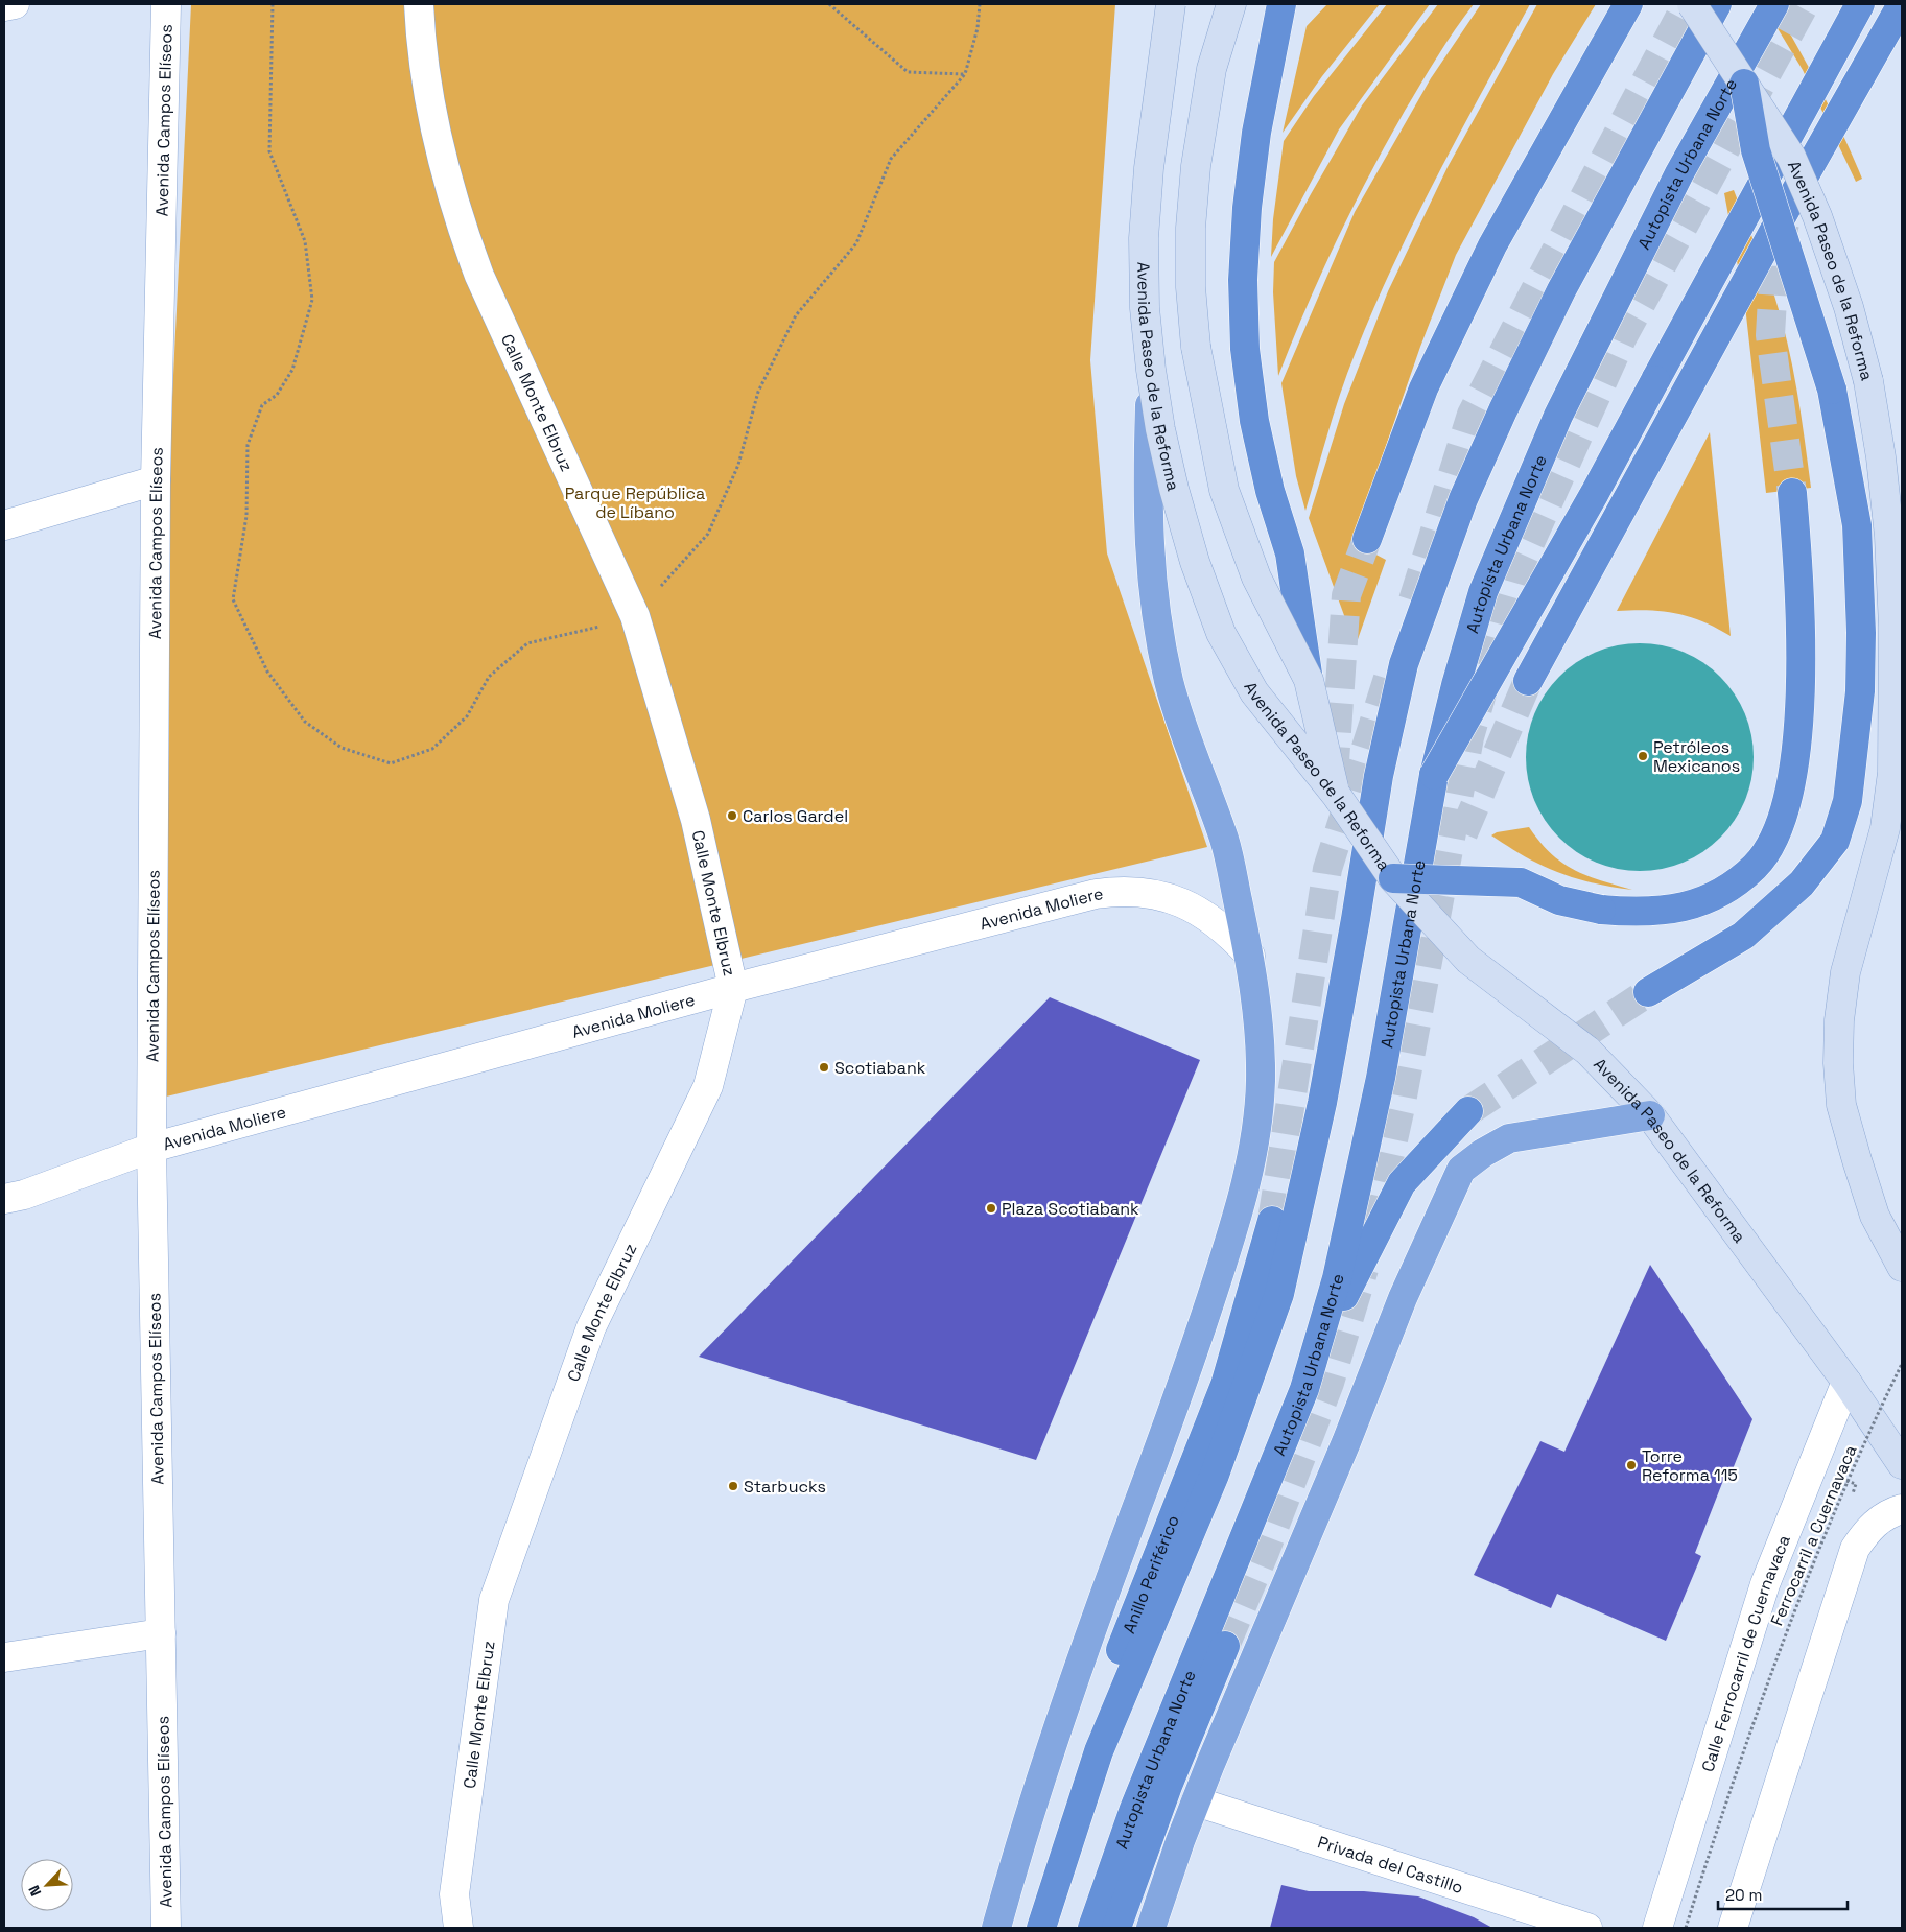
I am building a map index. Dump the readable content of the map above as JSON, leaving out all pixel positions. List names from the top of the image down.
{
  "streets": {
    "highway": ["Autopista Urbana Norte", "Anillo Periférico"],
    "main road": ["Avenida Paseo de la Reforma"],
    "street": [
      "Avenida Campos Elíseos",
      "Calle Monte Elbruz",
      "Avenida Moliere",
      "Calle Ferrocarril de Cuernavaca",
      "Privada del Castillo"
    ],
    "path": ["Ferrocarril a Cuernavaca"]
  },
  "crossings": [
    ["Avenida Campos Elíseos", "Avenida Moliere"],
    ["Avenida Paseo de la Reforma", "Calle Ferrocarril de Cuernavaca"],
    ["Calle Monte Elbruz", "Avenida Moliere"]
  ],
  "parks": ["Parque República de Líbano"],
  "places": [
    "Petróleos Mexicanos",
    "Carlos Gardel",
    "Scotiabank",
    "Plaza Scotiabank",
    "Torre Reforma 115",
    "Starbucks"
  ],
  "scale_bar": "20 m",
  "north": "bottom left"
}
